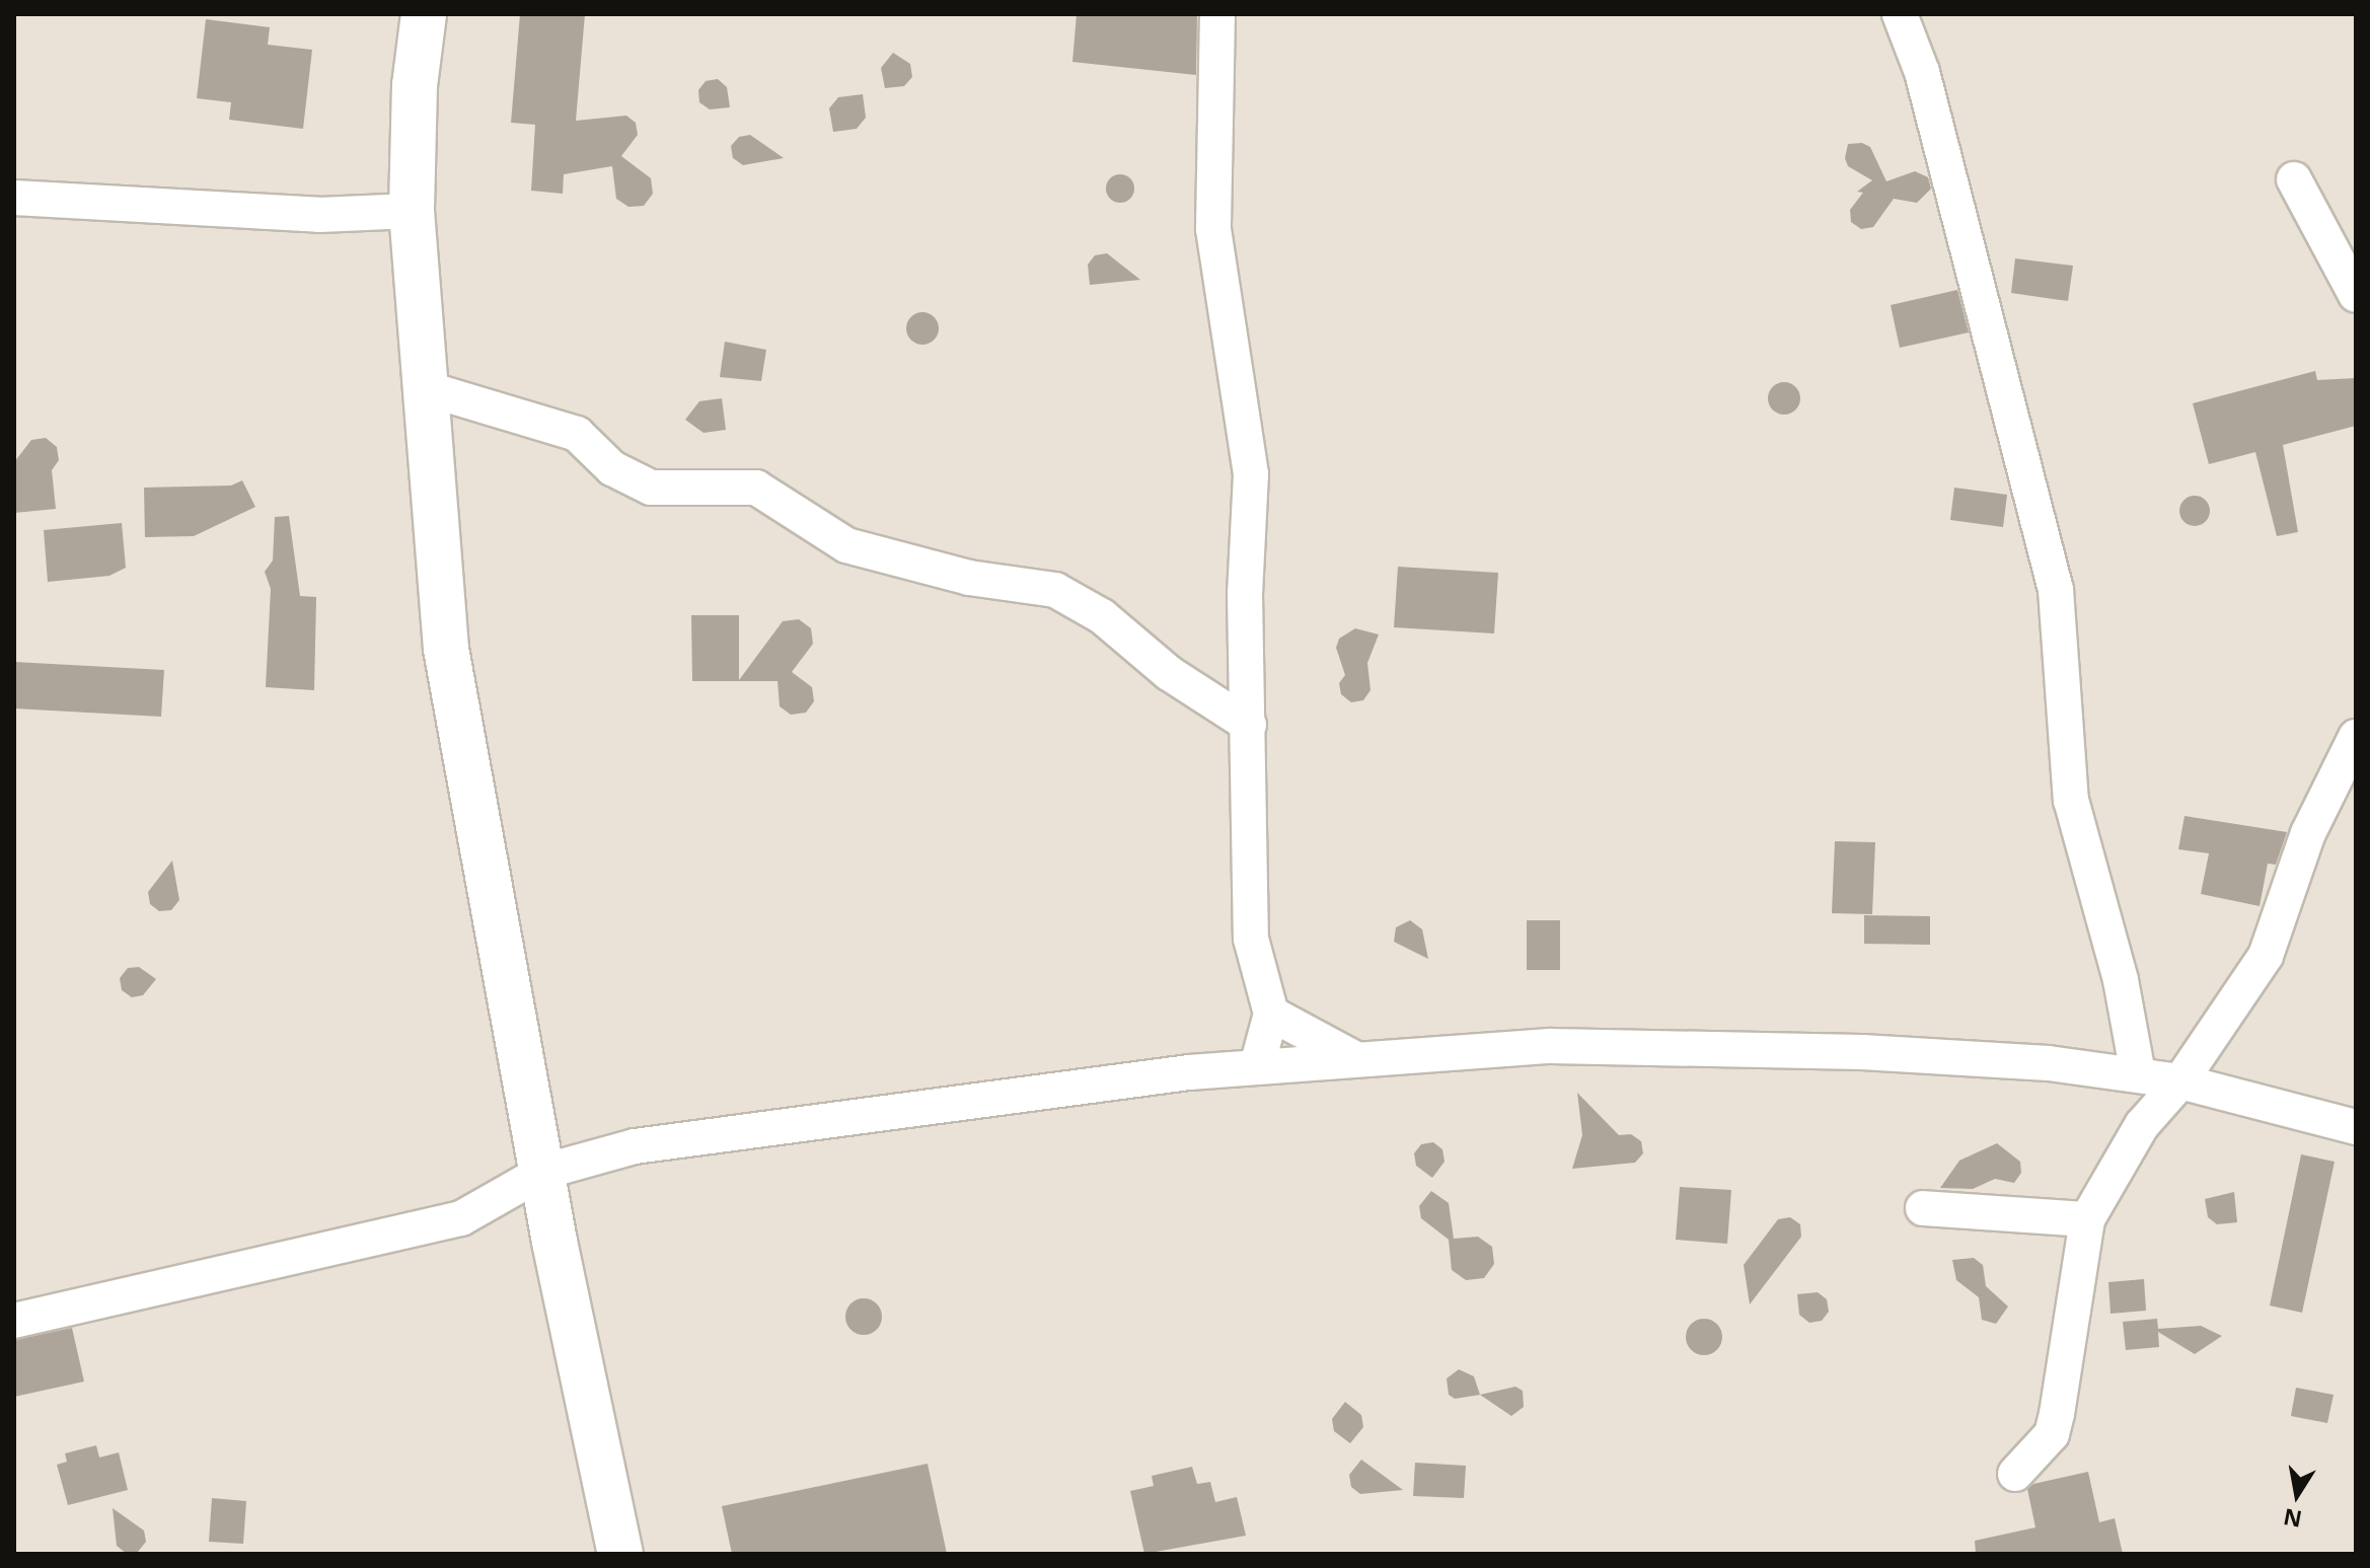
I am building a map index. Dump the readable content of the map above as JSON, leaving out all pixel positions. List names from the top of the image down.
{
  "north": "bottom"
}
